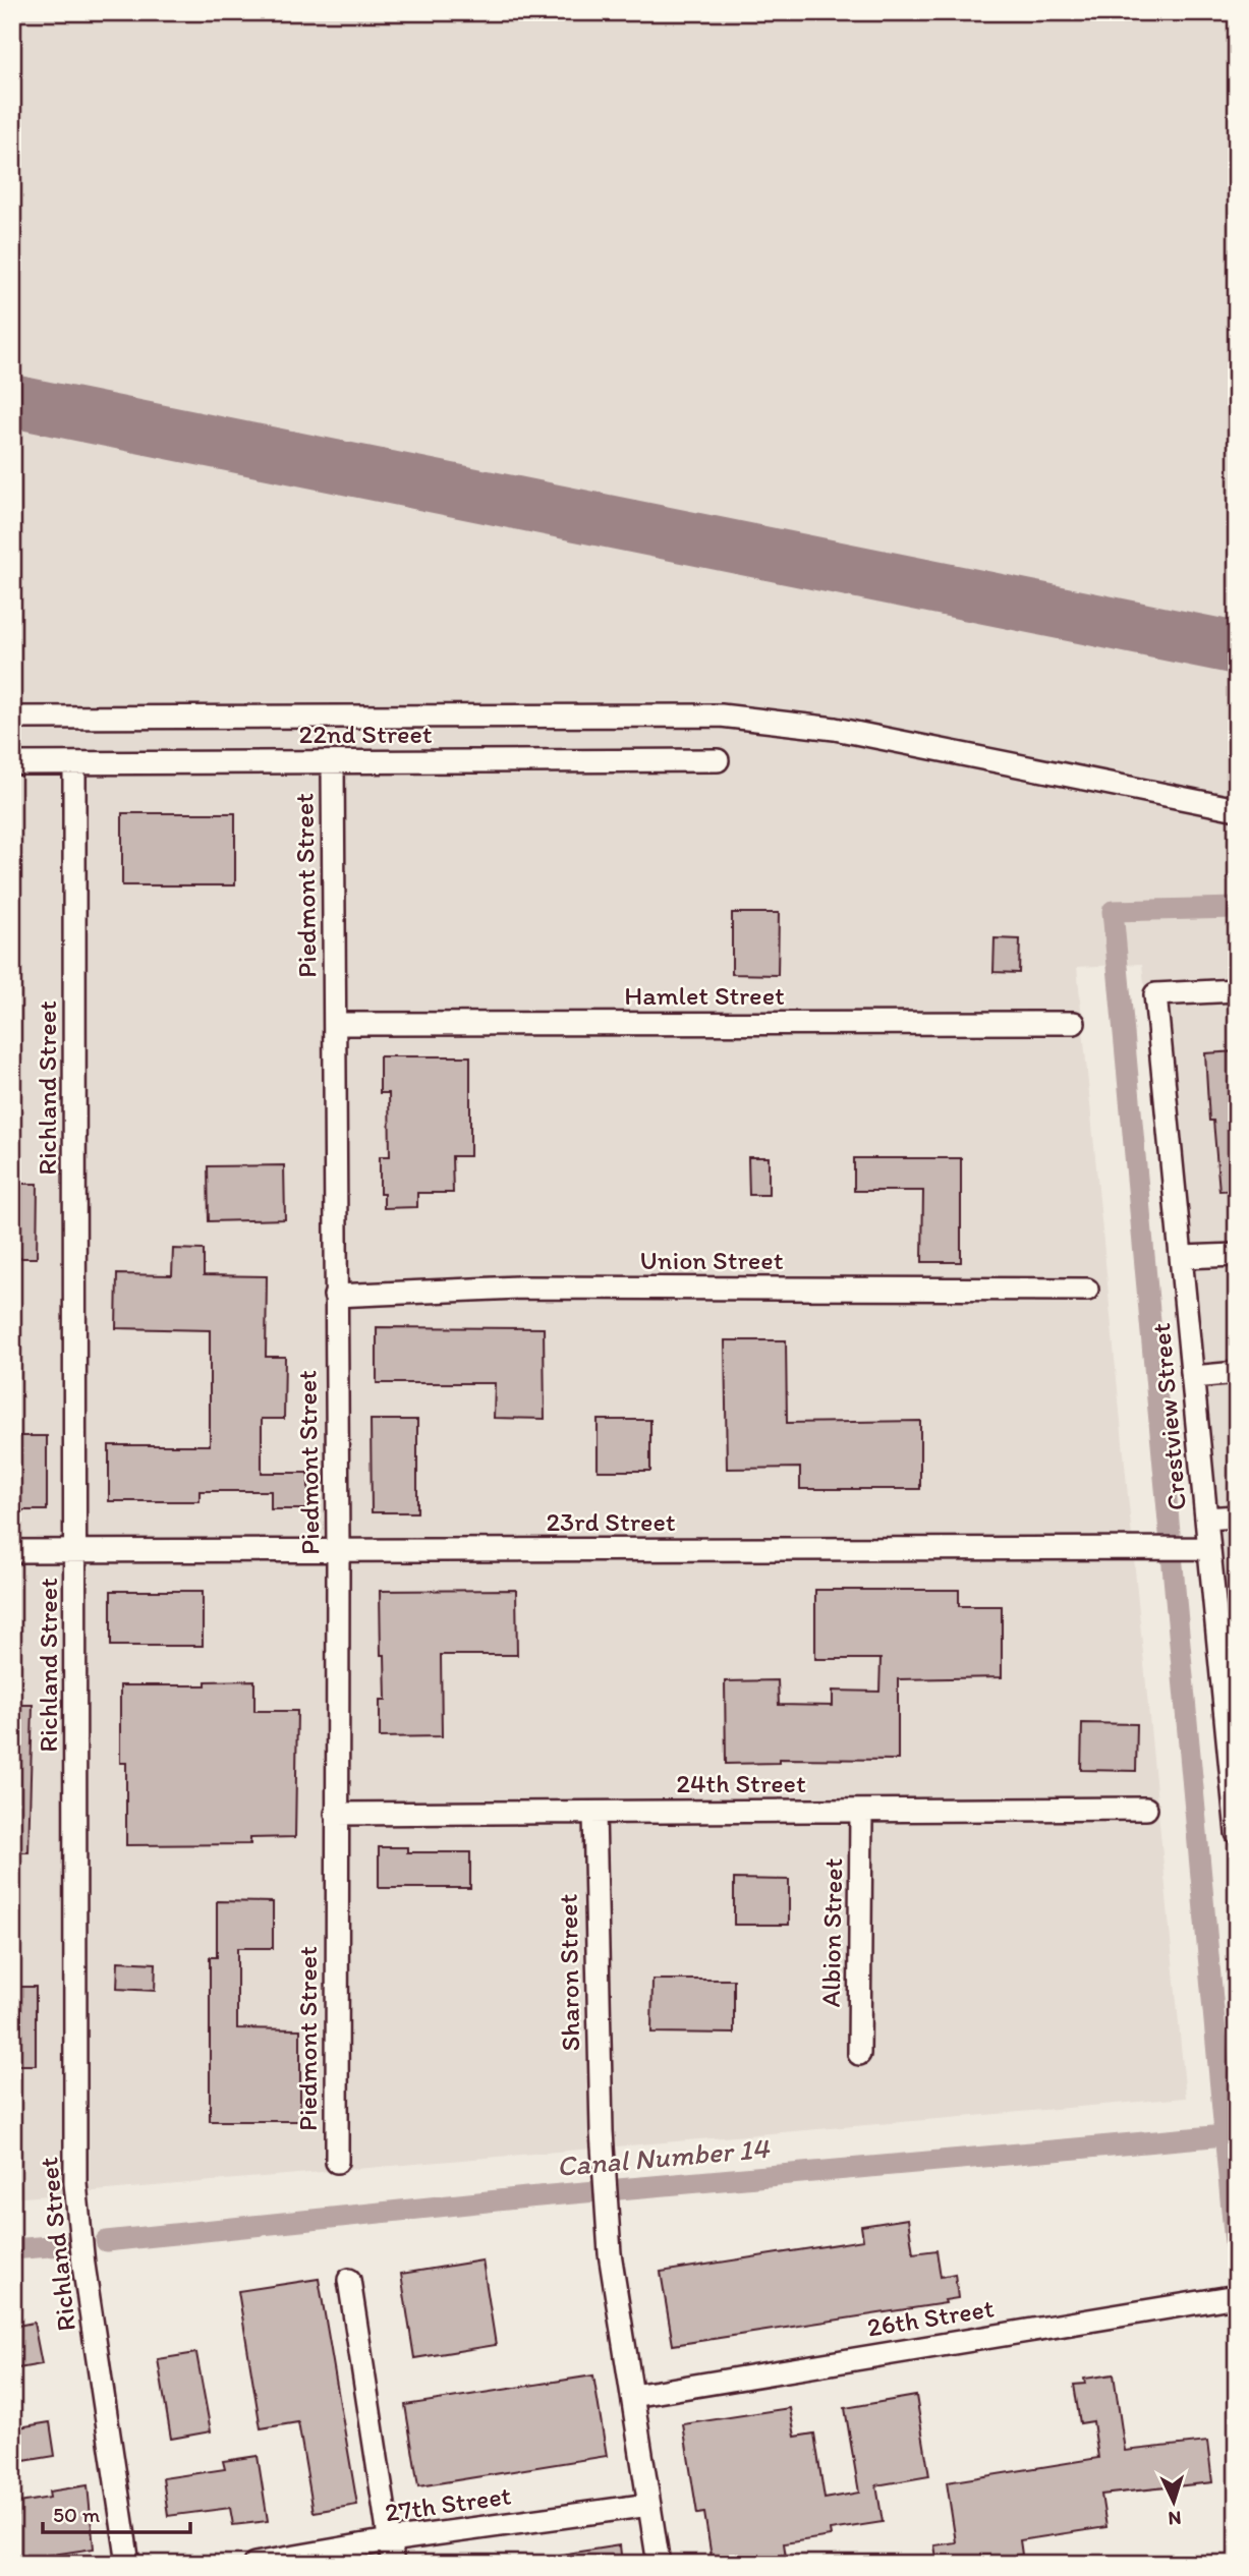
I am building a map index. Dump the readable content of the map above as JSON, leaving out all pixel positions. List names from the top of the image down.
{
  "streets": {
    "street": [
      "22nd Street",
      "Piedmont Street",
      "Hamlet Street",
      "Richland Street",
      "Union Street",
      "Crestview Street",
      "23rd Street",
      "24th Street",
      "Albion Street",
      "Sharon Street",
      "26th Street",
      "27th Street"
    ]
  },
  "crossings": [
    ["22nd Street", "Piedmont Street"],
    ["22nd Street", "Richland Street"],
    ["Piedmont Street", "Hamlet Street"],
    ["Piedmont Street", "Union Street"],
    ["Piedmont Street", "23rd Street"],
    ["Piedmont Street", "24th Street"],
    ["Richland Street", "23rd Street"],
    ["Crestview Street", "23rd Street"],
    ["24th Street", "Albion Street"],
    ["24th Street", "Sharon Street"],
    ["Sharon Street", "26th Street"]
  ],
  "water": ["Canal Number 14"],
  "scale_bar": "50 m",
  "north": "bottom"
}
